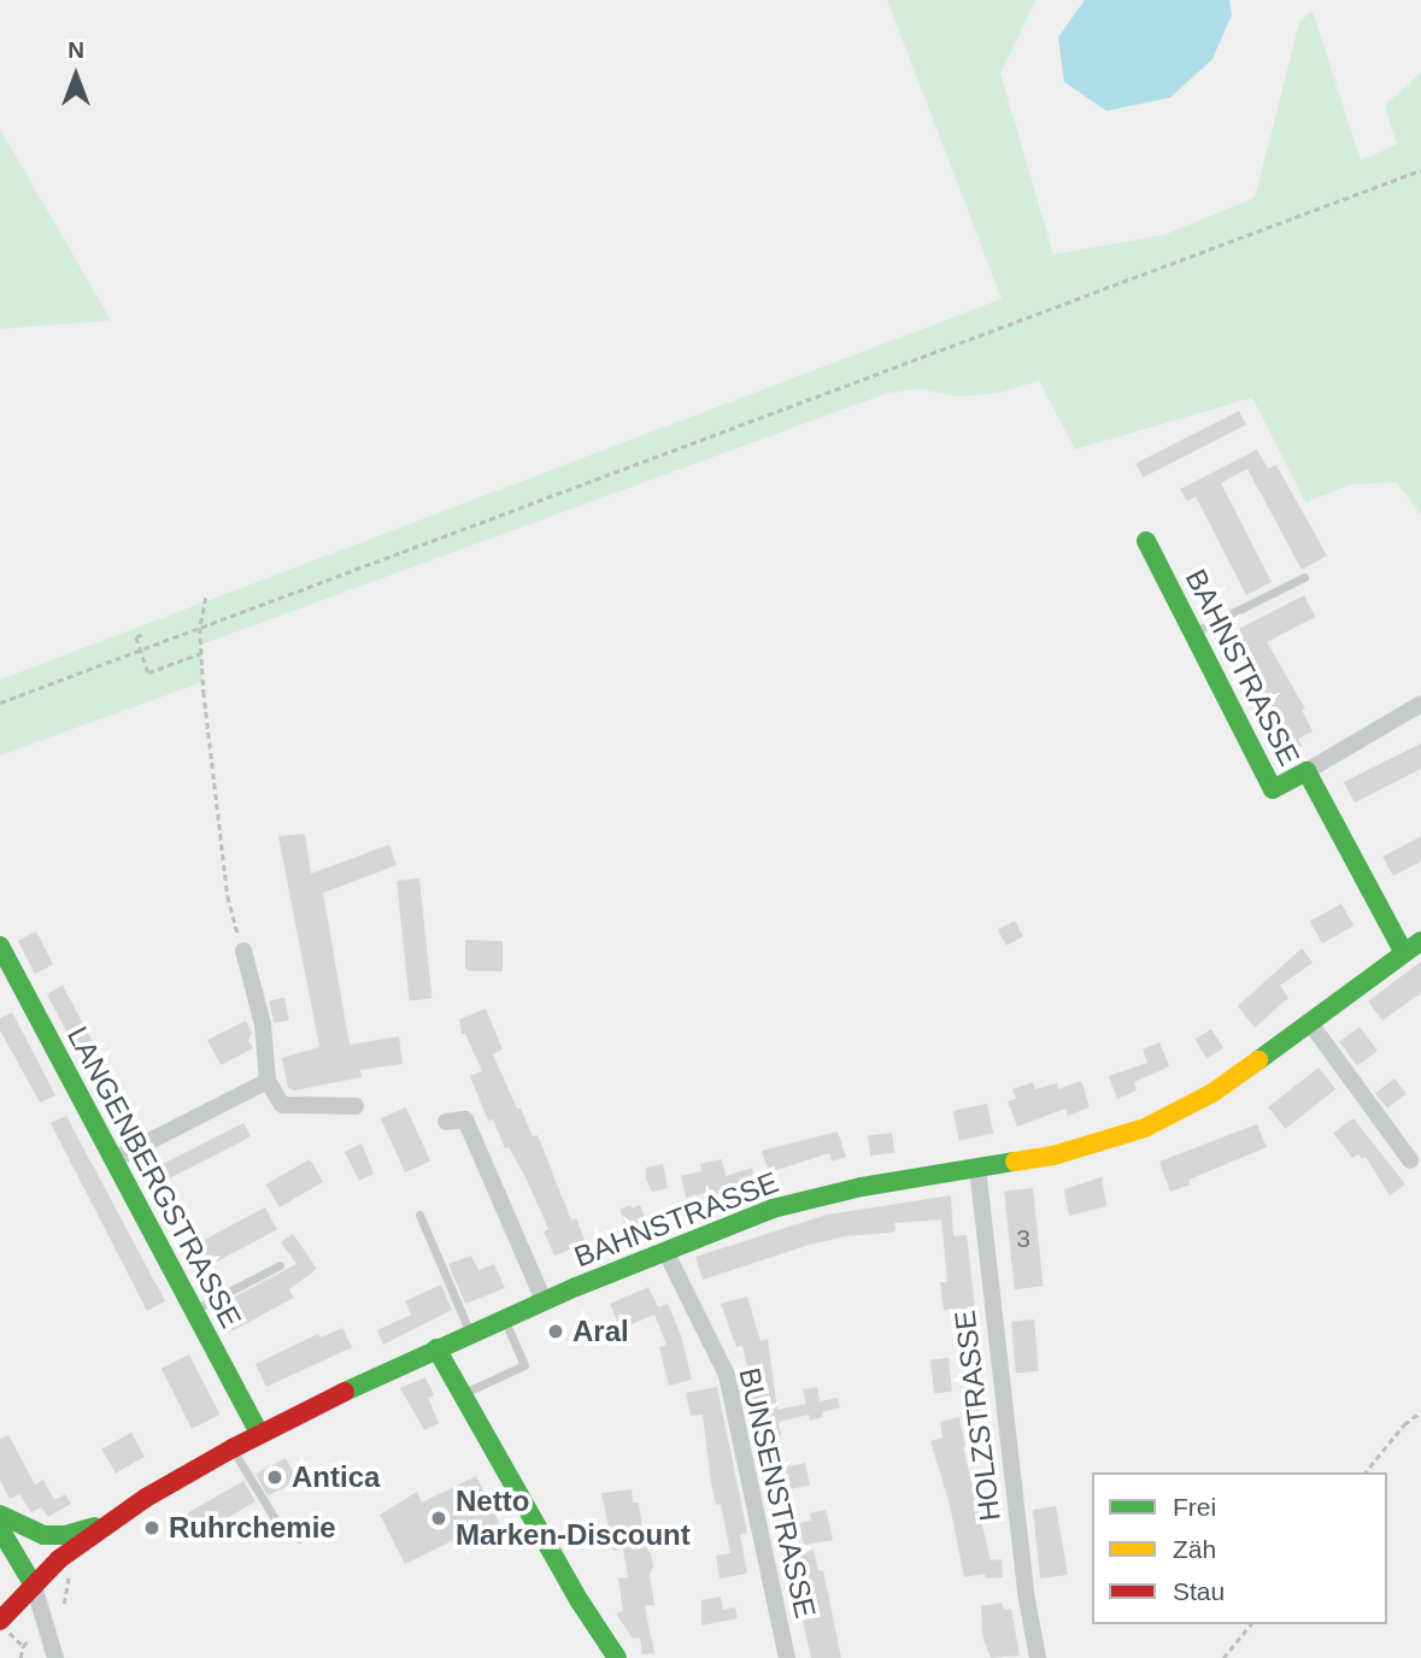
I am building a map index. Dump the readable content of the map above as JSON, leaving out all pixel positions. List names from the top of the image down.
{
  "streets": {
    "street": [
      "BAHNSTRASSE",
      "LANGENBERGSTRASSE",
      "HOLZSTRASSE",
      "BUNSENSTRASSE"
    ]
  },
  "crossings": [
    ["BAHNSTRASSE", "LANGENBERGSTRASSE"],
    ["BAHNSTRASSE", "HOLZSTRASSE"],
    ["BAHNSTRASSE", "BUNSENSTRASSE"]
  ],
  "places": [
    "Aral",
    "Antica",
    "Netto Marken-Discount",
    "Ruhrchemie"
  ],
  "house_numbers": ["3"],
  "legend": ["Frei", "Zäh", "Stau"],
  "north": "top"
}
